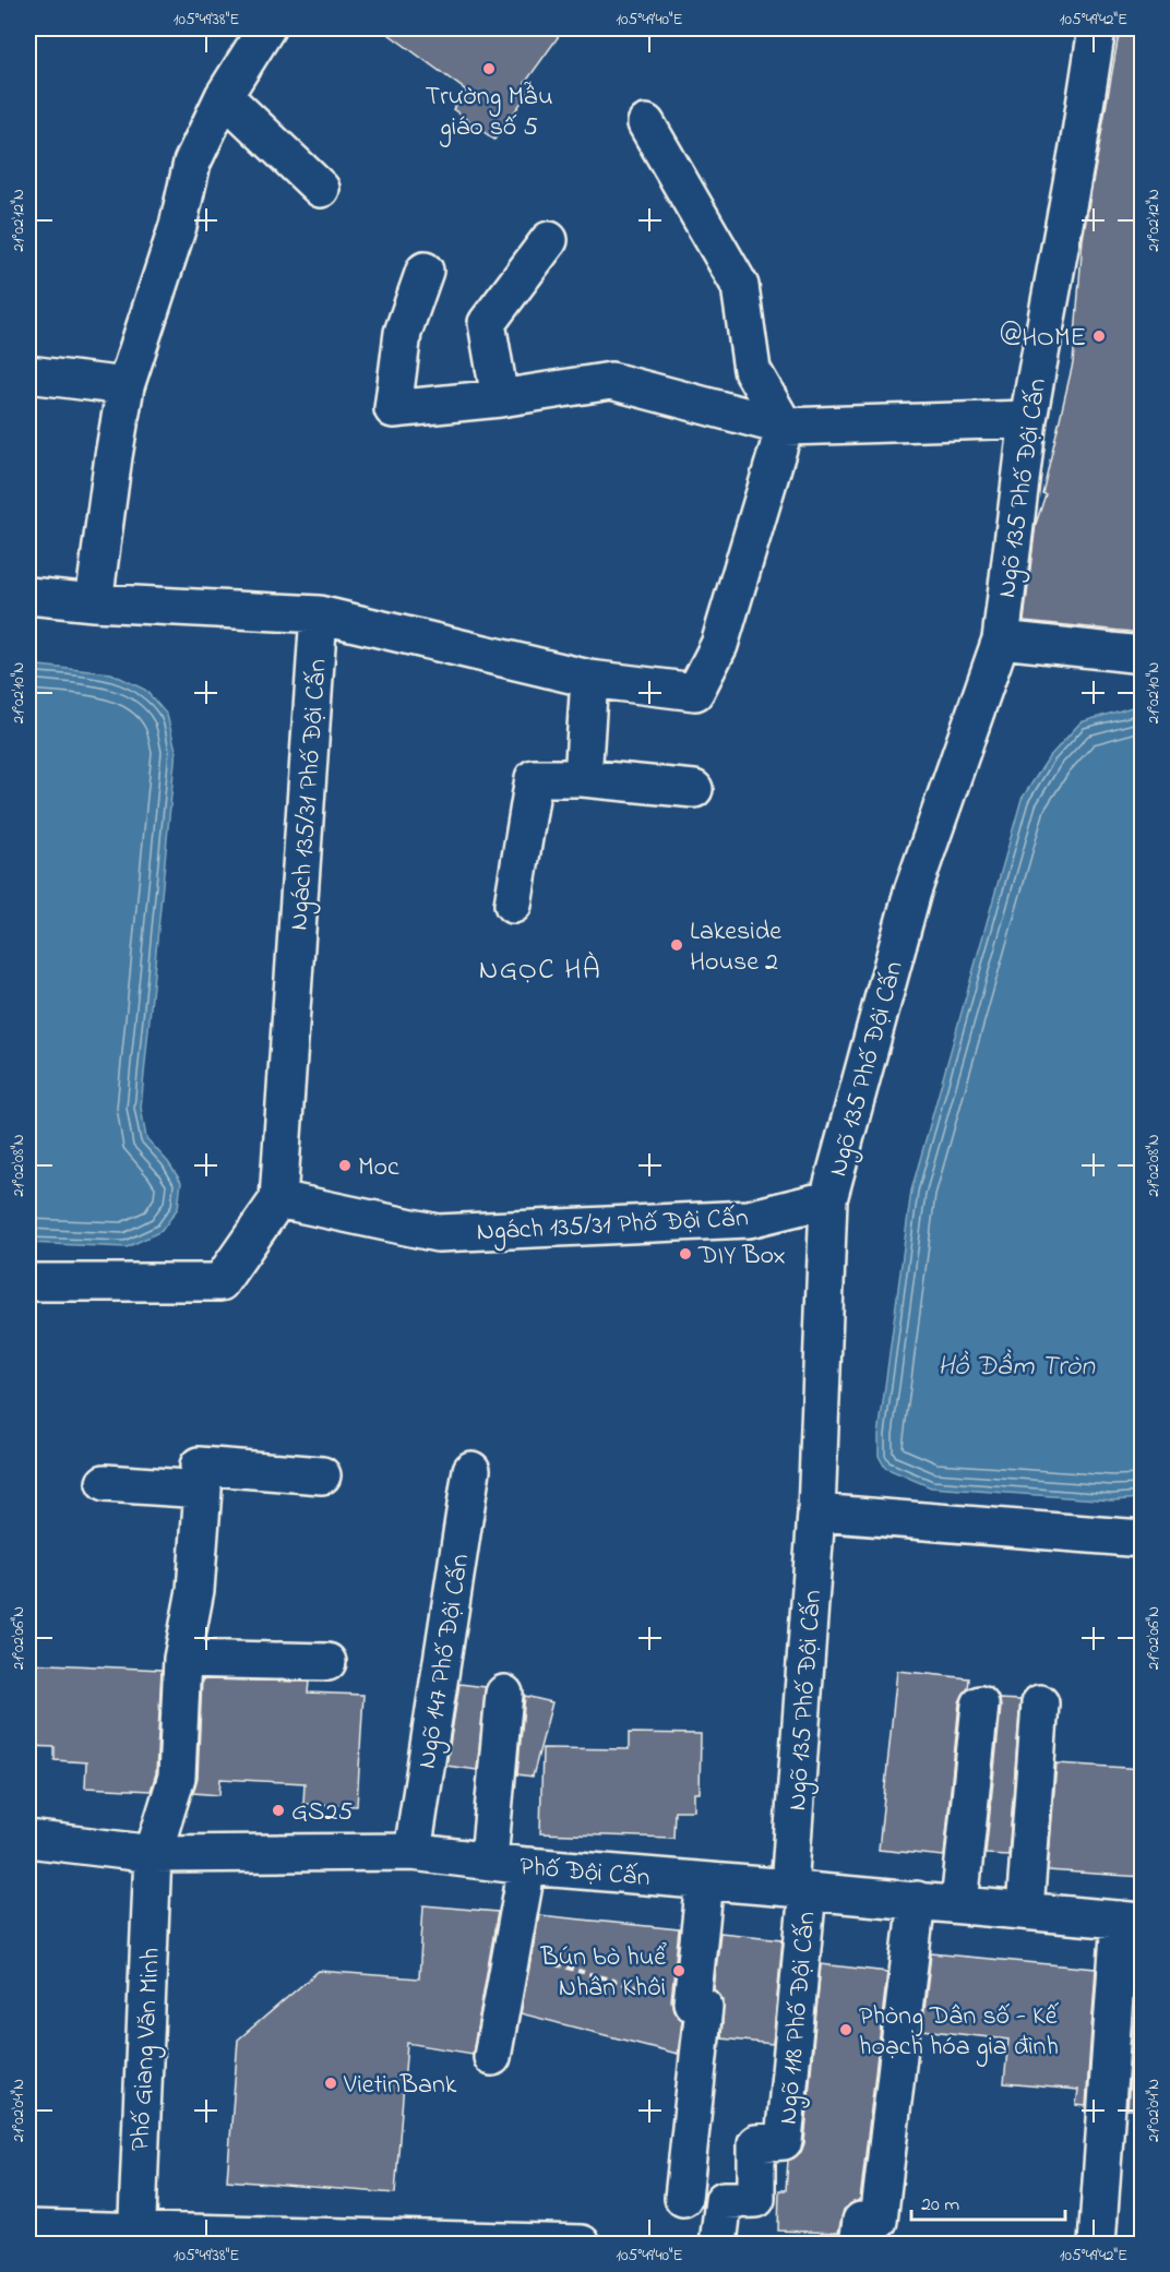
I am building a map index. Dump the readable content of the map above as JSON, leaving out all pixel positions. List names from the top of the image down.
{
  "streets": {
    "street": [
      "Ngõ 135 Phố Đội Cấn",
      "Ngách 135/31 Phố Đội Cấn",
      "Ngõ 147 Phố Đội Cấn",
      "Phố Đội Cấn",
      "Ngõ 118 Phố Đội Cấn",
      "Phố Giang Văn Minh"
    ]
  },
  "crossings": [
    ["Ngõ 135 Phố Đội Cấn", "Ngách 135/31 Phố Đội Cấn"],
    ["Ngõ 135 Phố Đội Cấn", "Phố Đội Cấn"],
    ["Ngõ 135 Phố Đội Cấn", "Ngõ 118 Phố Đội Cấn"],
    ["Ngõ 147 Phố Đội Cấn", "Phố Đội Cấn"],
    ["Phố Đội Cấn", "Ngõ 118 Phố Đội Cấn"],
    ["Phố Đội Cấn", "Phố Giang Văn Minh"]
  ],
  "districts": ["NGỌC HÀ"],
  "water": ["Hồ Đầm Tròn"],
  "places": [
    "Trường Mẫu giáo số 5",
    "@HOME",
    "Lakeside House 2",
    "Moc",
    "DIY Box",
    "GS25",
    "Bún bò huể Nhân Khôi",
    "Phòng Dân số - Kế hoạch hóa gia đình",
    "VietinBank"
  ],
  "scale_bar": "20 m",
  "coordinates": [
    "105°49'38\"E",
    "105°49'40\"E",
    "105°49'42\"E",
    "21°02'12\"N",
    "21°02'10\"N",
    "21°02'08\"N",
    "21°02'06\"N",
    "21°02'04\"N"
  ]
}
